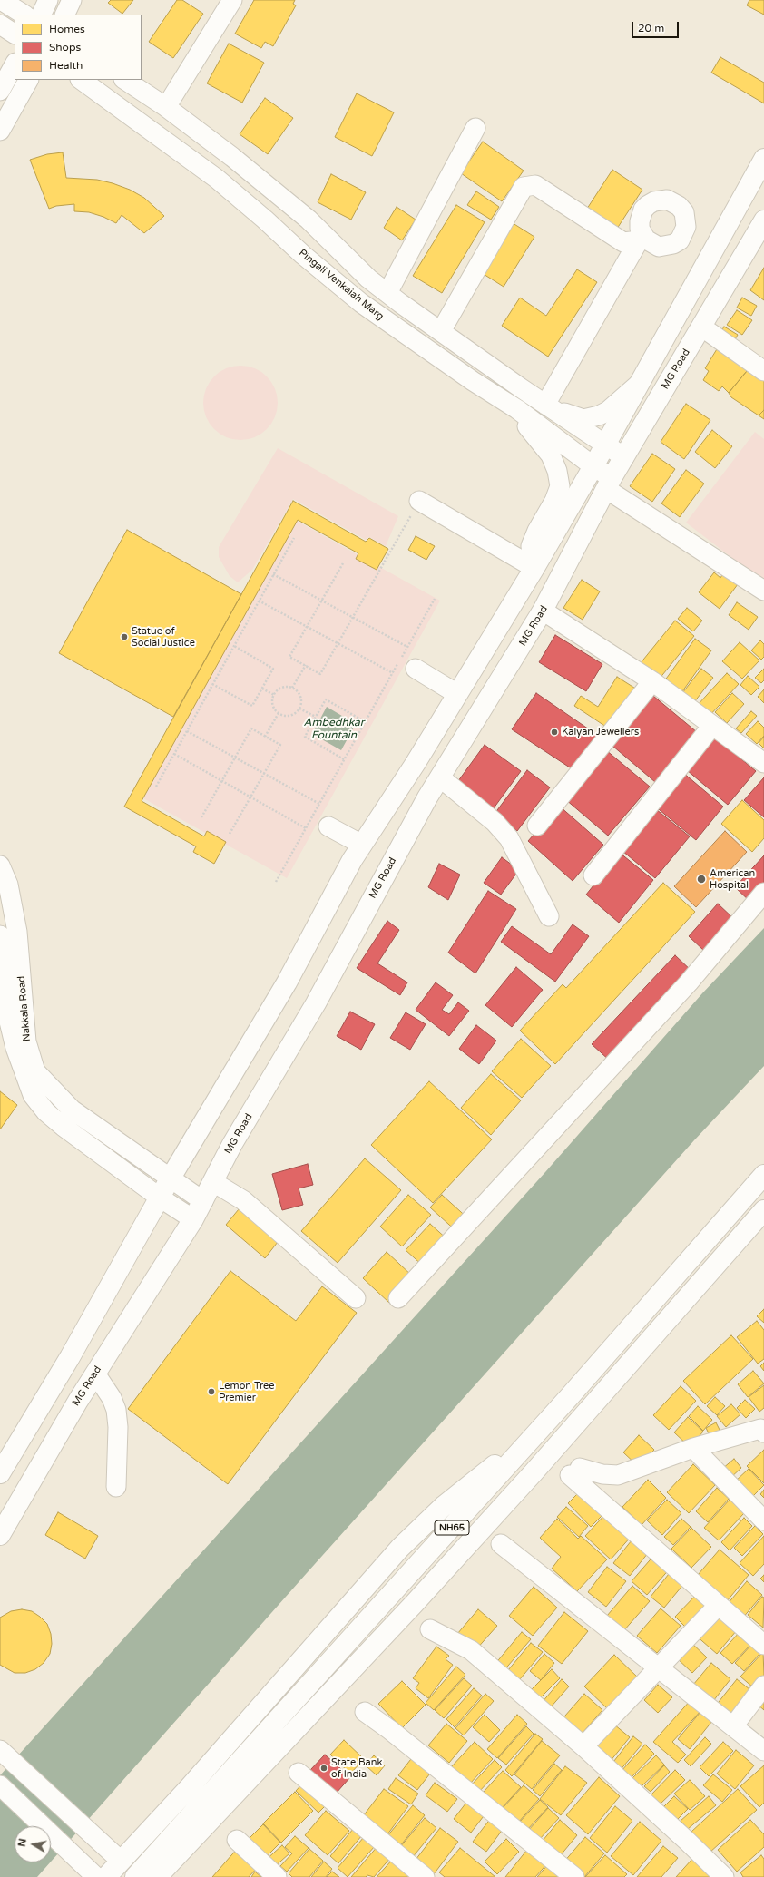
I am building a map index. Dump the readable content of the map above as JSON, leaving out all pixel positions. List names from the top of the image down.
{
  "streets": {
    "main road": ["MG Road", "NH65"],
    "street": ["Pingali Venkaiah Marg", "Nakkala Road"]
  },
  "crossings": [
    ["Pingali Venkaiah Marg", "MG Road"],
    ["MG Road", "Nakkala Road"]
  ],
  "water": ["Ambedhkar Fountain"],
  "places": [
    "Statue of Social Justice",
    "Kalyan Jewellers",
    "American Hospital",
    "Lemon Tree Premier",
    "State Bank of India"
  ],
  "legend": ["Homes", "Shops", "Health"],
  "scale_bar": "20 m",
  "north": "left"
}
